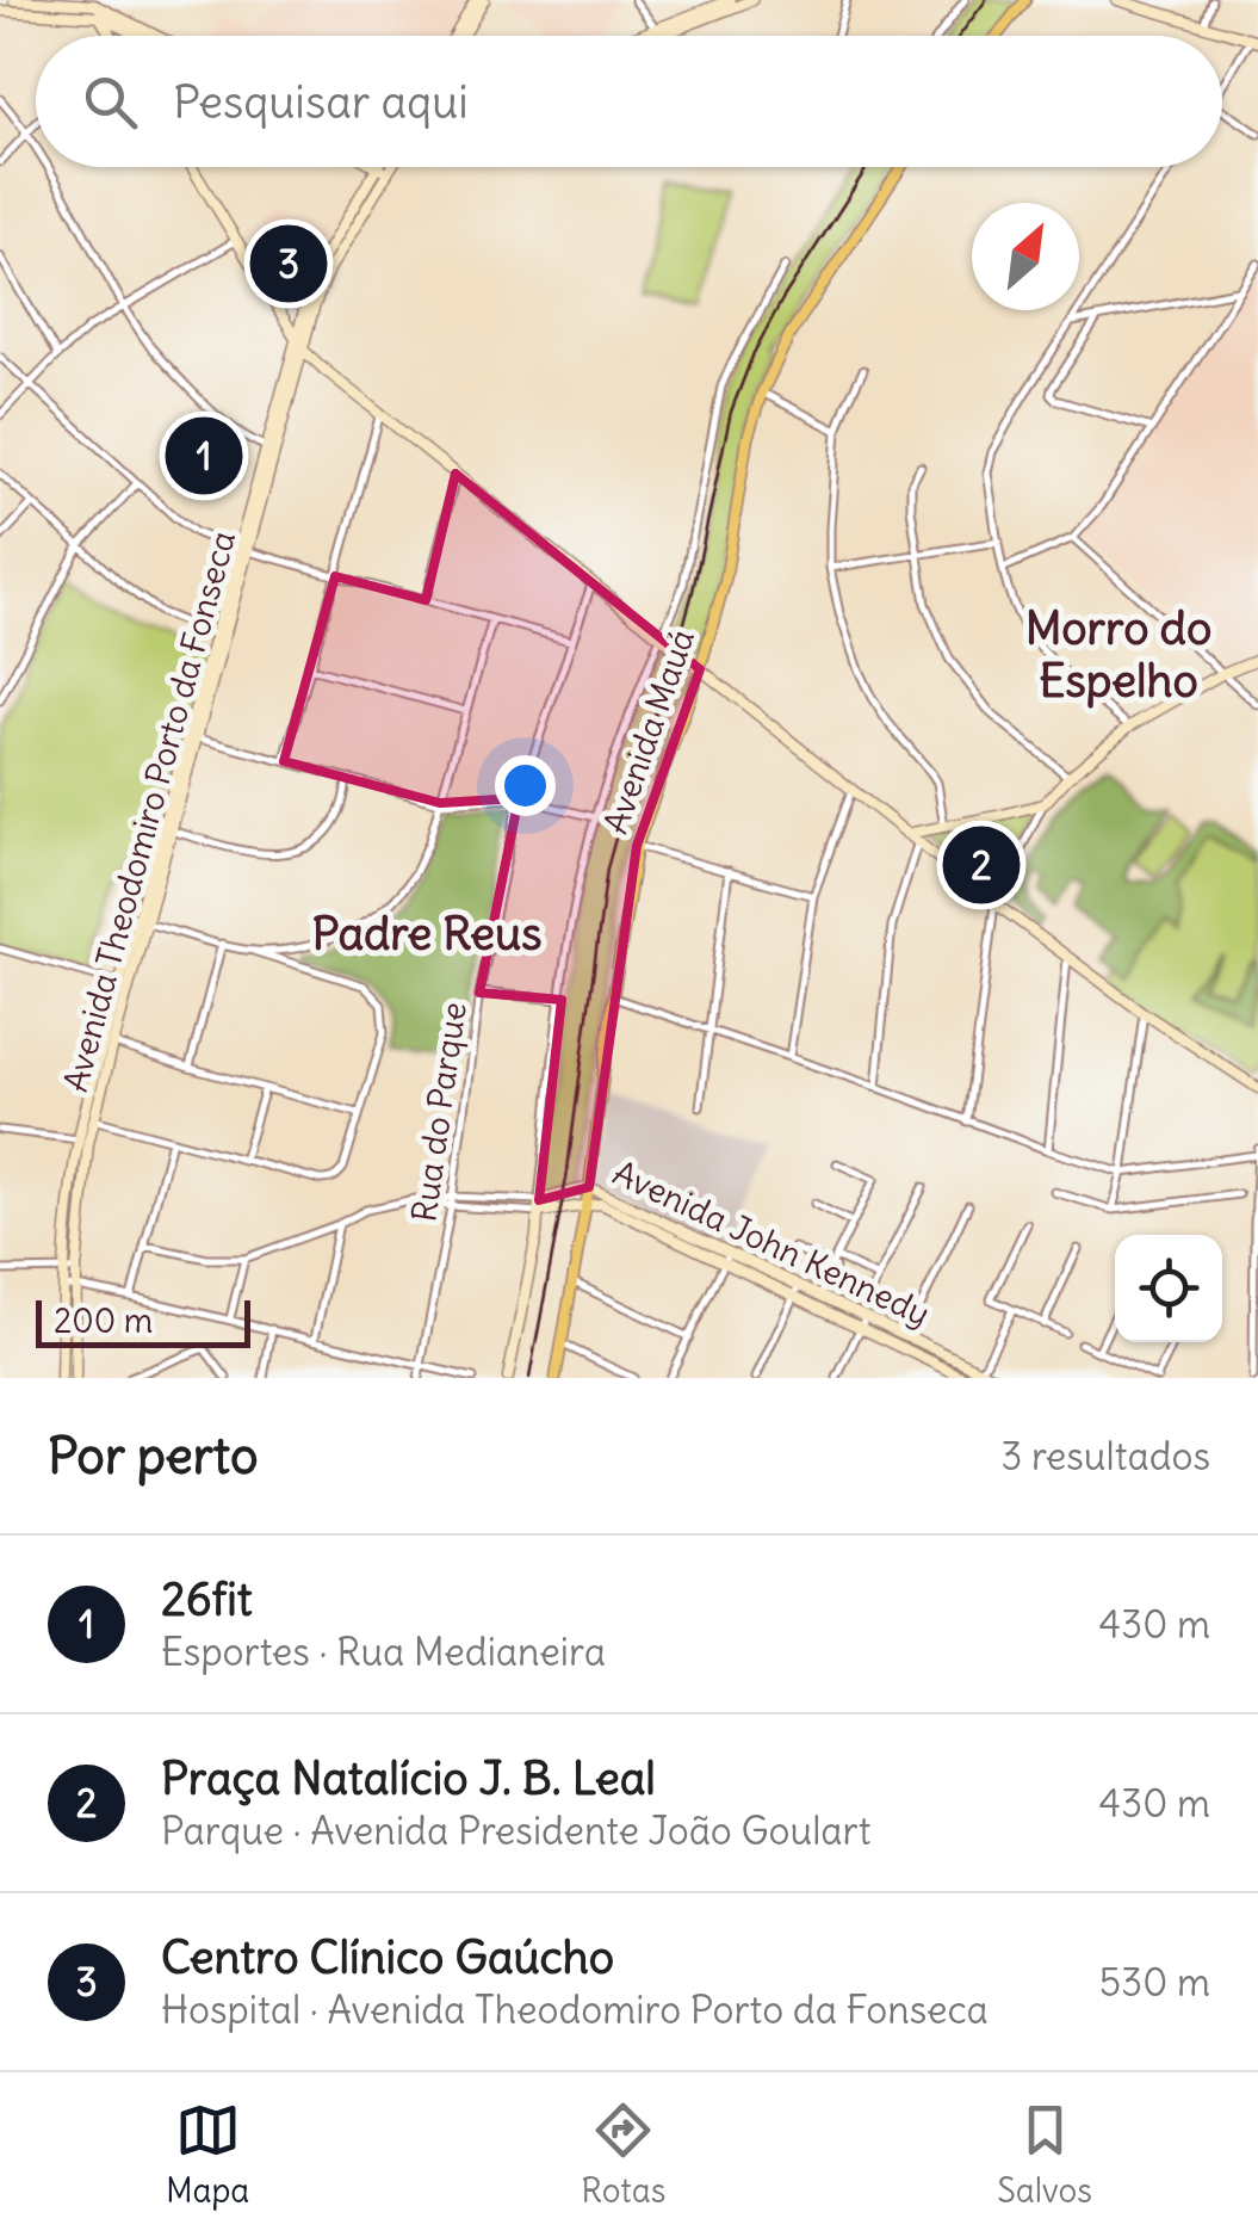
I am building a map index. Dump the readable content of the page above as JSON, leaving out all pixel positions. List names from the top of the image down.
{
  "streets": {
    "main road": ["Avenida Mauá"],
    "street": ["Avenida Theodomiro Porto da Fonseca", "Rua do Parque", "Avenida John Kennedy"]
  },
  "crossings": [
    ["Avenida Mauá", "Avenida John Kennedy"]
  ],
  "districts": ["Morro do Espelho", "Padre Reus"],
  "scale_bar": "200 m",
  "north": "top right",
  "page": {
    "search": "Pesquisar aqui",
    "pins": ["3", "1", "2"],
    "scale": "200 m",
    "heading": ["Por perto", "3 resultados"],
    "list": [
      {
        "mark": "1",
        "name": "26fit",
        "note": "Esportes · Rua Medianeira",
        "value": "430 m"
      },
      {
        "mark": "2",
        "name": "Praça Natalício J. B. Leal",
        "note": "Parque · Avenida Presidente João Goulart",
        "value": "430 m"
      },
      {
        "mark": "3",
        "name": "Centro Clínico Gaúcho",
        "note": "Hospital · Avenida Theodomiro Porto da Fonseca",
        "value": "530 m"
      }
    ],
    "nav": ["Mapa", "Rotas", "Salvos"]
  }
}
